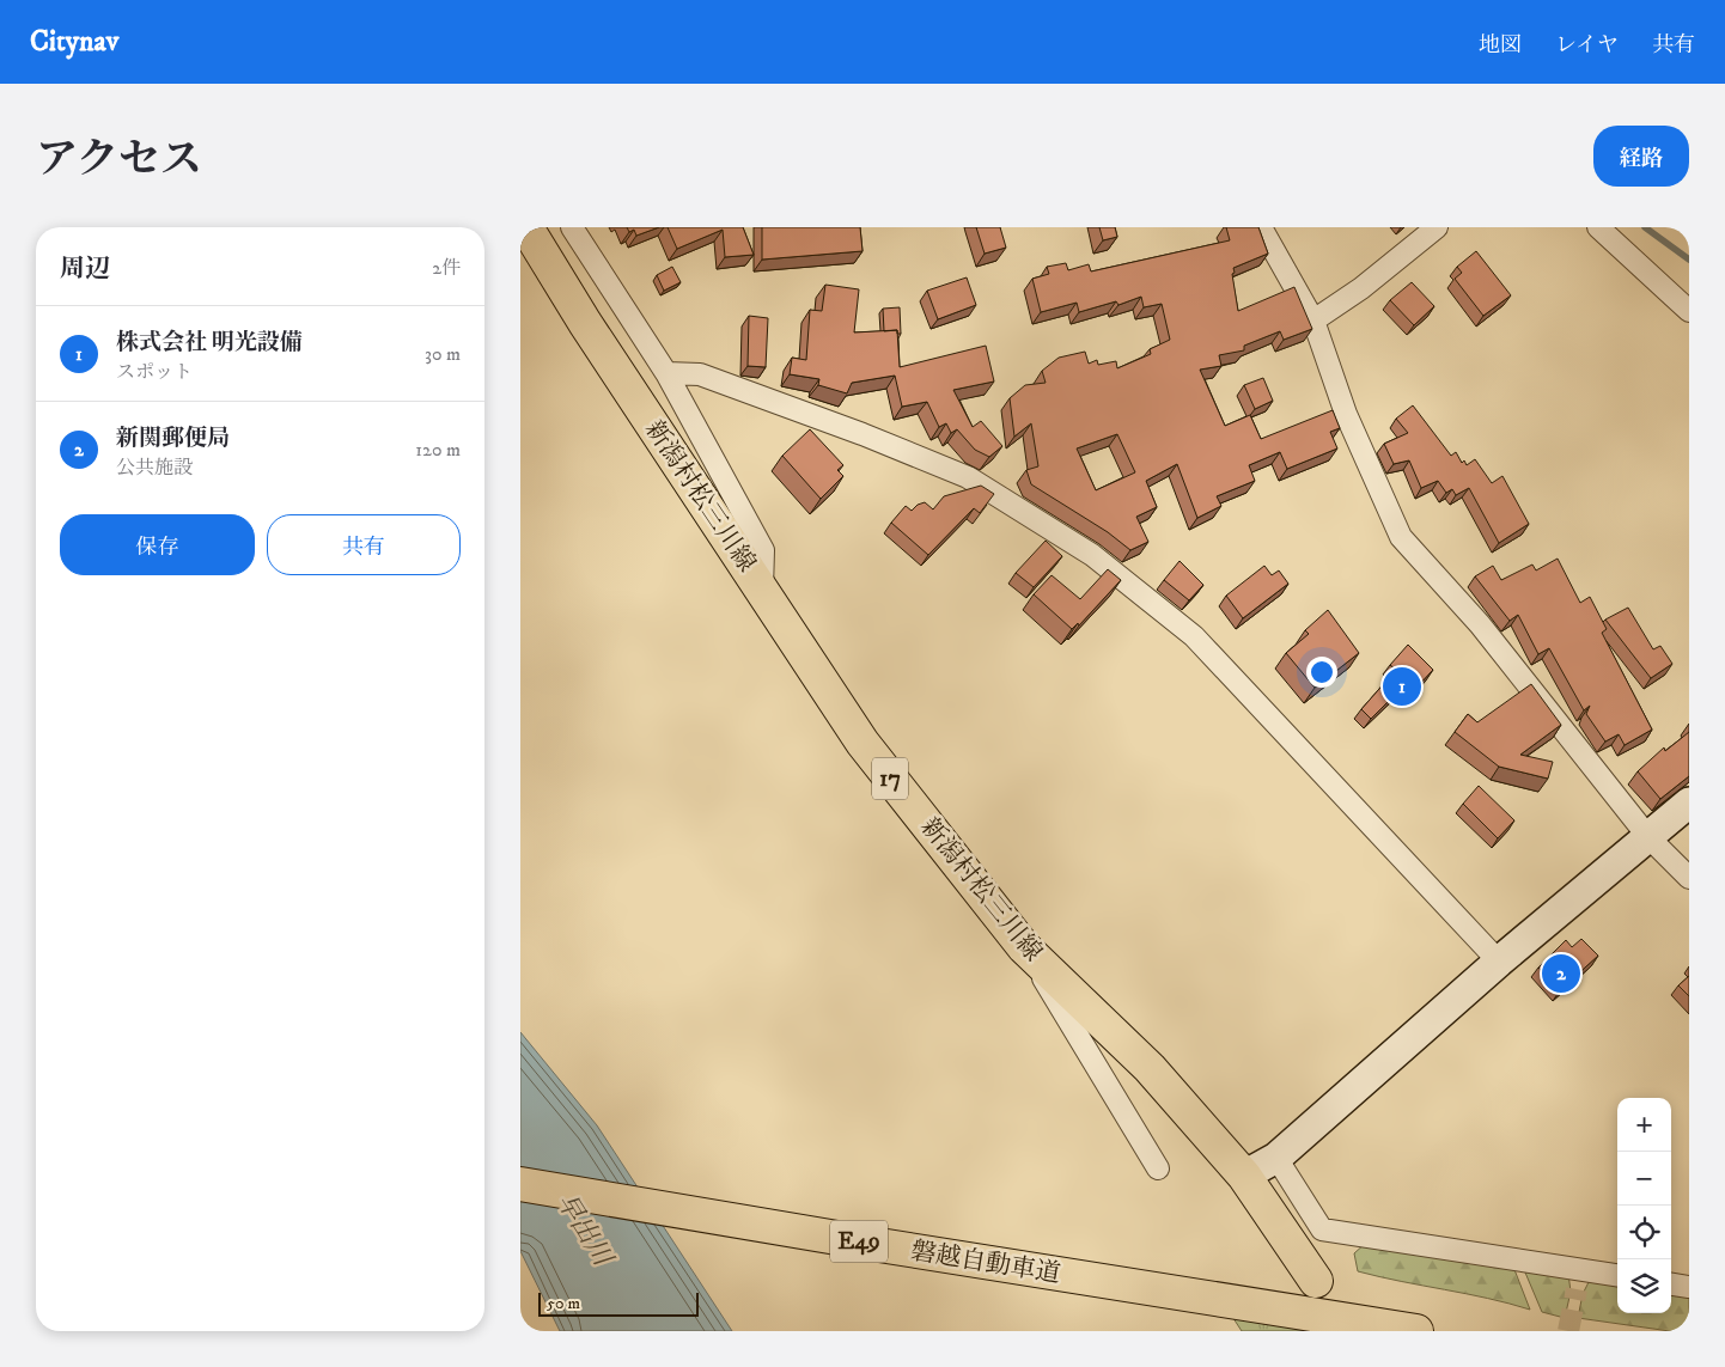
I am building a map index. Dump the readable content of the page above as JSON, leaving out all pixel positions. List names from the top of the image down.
{
  "streets": {
    "main road": [
      "新潟村松三川線",
      "17",
      "E49",
      "磐越自動車道"
    ]
  },
  "water": ["早出川"],
  "scale_bar": "50 m",
  "page": {
    "header": "Citynav",
    "nav": ["地図", "レイヤ", "共有"],
    "title": "アクセス",
    "buttons": [
      "経路",
      ["保存", "共有"]
    ],
    "heading": ["周辺", "2件"],
    "list": [
      {
        "mark": "1",
        "name": "株式会社 明光設備",
        "note": "スポット",
        "value": "30 m"
      },
      {
        "mark": "2",
        "name": "新関郵便局",
        "note": "公共施設",
        "value": "120 m"
      }
    ],
    "pins": ["1", "2"],
    "map_buttons": ["+", "−"],
    "scale": "50 m"
  }
}
